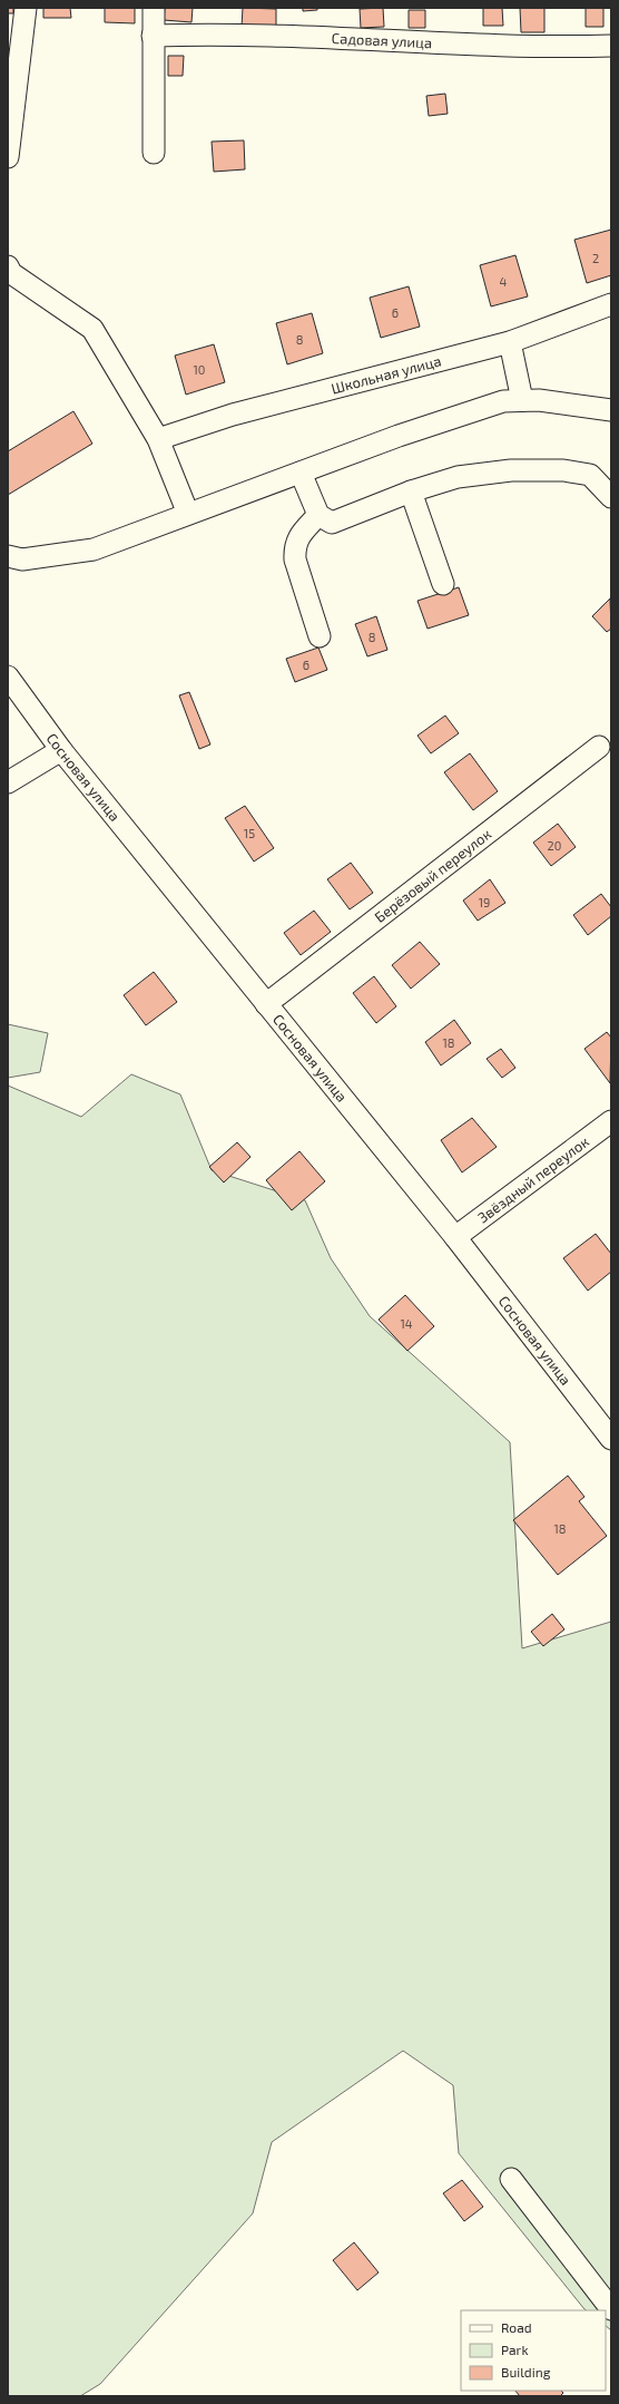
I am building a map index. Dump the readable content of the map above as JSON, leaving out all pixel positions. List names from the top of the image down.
{
  "streets": {
    "street": [
      "Садовая улица",
      "Школьная улица",
      "Сосновая улица",
      "Берёзовый переулок",
      "Звёздный переулок"
    ]
  },
  "crossings": [
    ["Сосновая улица", "Берёзовый переулок"],
    ["Сосновая улица", "Звёздный переулок"]
  ],
  "house_numbers": [
    "2",
    "4",
    "6",
    "8",
    "10",
    "8",
    "6",
    "15",
    "20",
    "19",
    "18",
    "14",
    "18"
  ],
  "legend": ["Road", "Park", "Building"]
}
